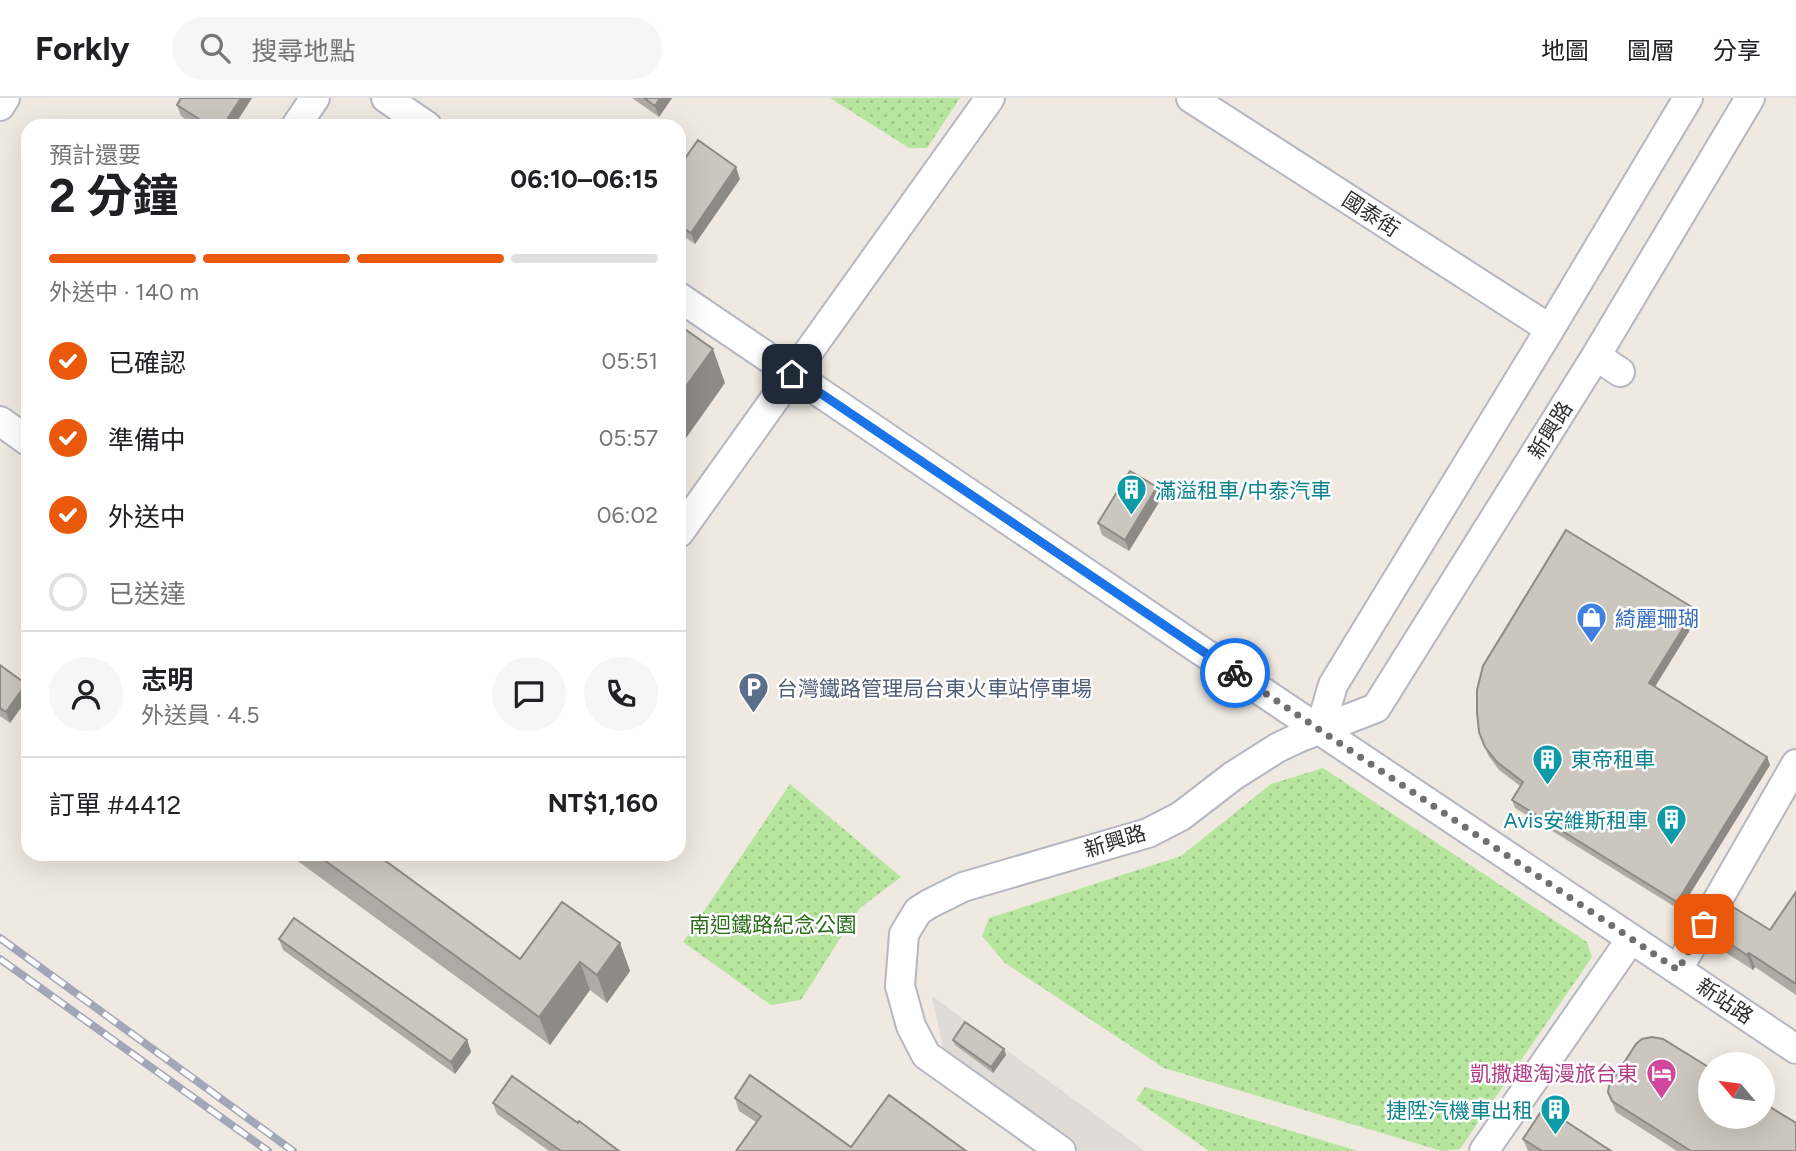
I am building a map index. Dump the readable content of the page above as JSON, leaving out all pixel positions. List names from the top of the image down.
{
  "streets": {
    "street": ["國泰街", "新興路", "新站路"]
  },
  "crossings": [
    ["新興路", "新站路"]
  ],
  "parks": ["南迴鐵路紀念公園"],
  "places": {
    "building": [
      "滿溢租車/中泰汽車",
      "東帝租車",
      "Avis安維斯租車",
      "捷陞汽機車出租"
    ],
    "shop": ["綺麗珊瑚"],
    "parking": ["台灣鐵路管理局台東火車站停車場"],
    "hotel": ["凱撒趣淘漫旅台東"]
  },
  "north": "top left",
  "page": {
    "header": "Forkly",
    "search": "搜尋地點",
    "nav": ["地圖", "圖層", "分享"],
    "heading": ["2 分鐘", "預計還要", "06:10–06:15"],
    "panel": [
      "志明",
      "外送員 · 4.5",
      "訂單 #4412",
      "NT$1,160"
    ],
    "bar": "外送中 · 140 m",
    "list": [
      ["已確認", "05:51"],
      ["準備中", "05:57"],
      ["外送中", "06:02"],
      "已送達"
    ]
  }
}
